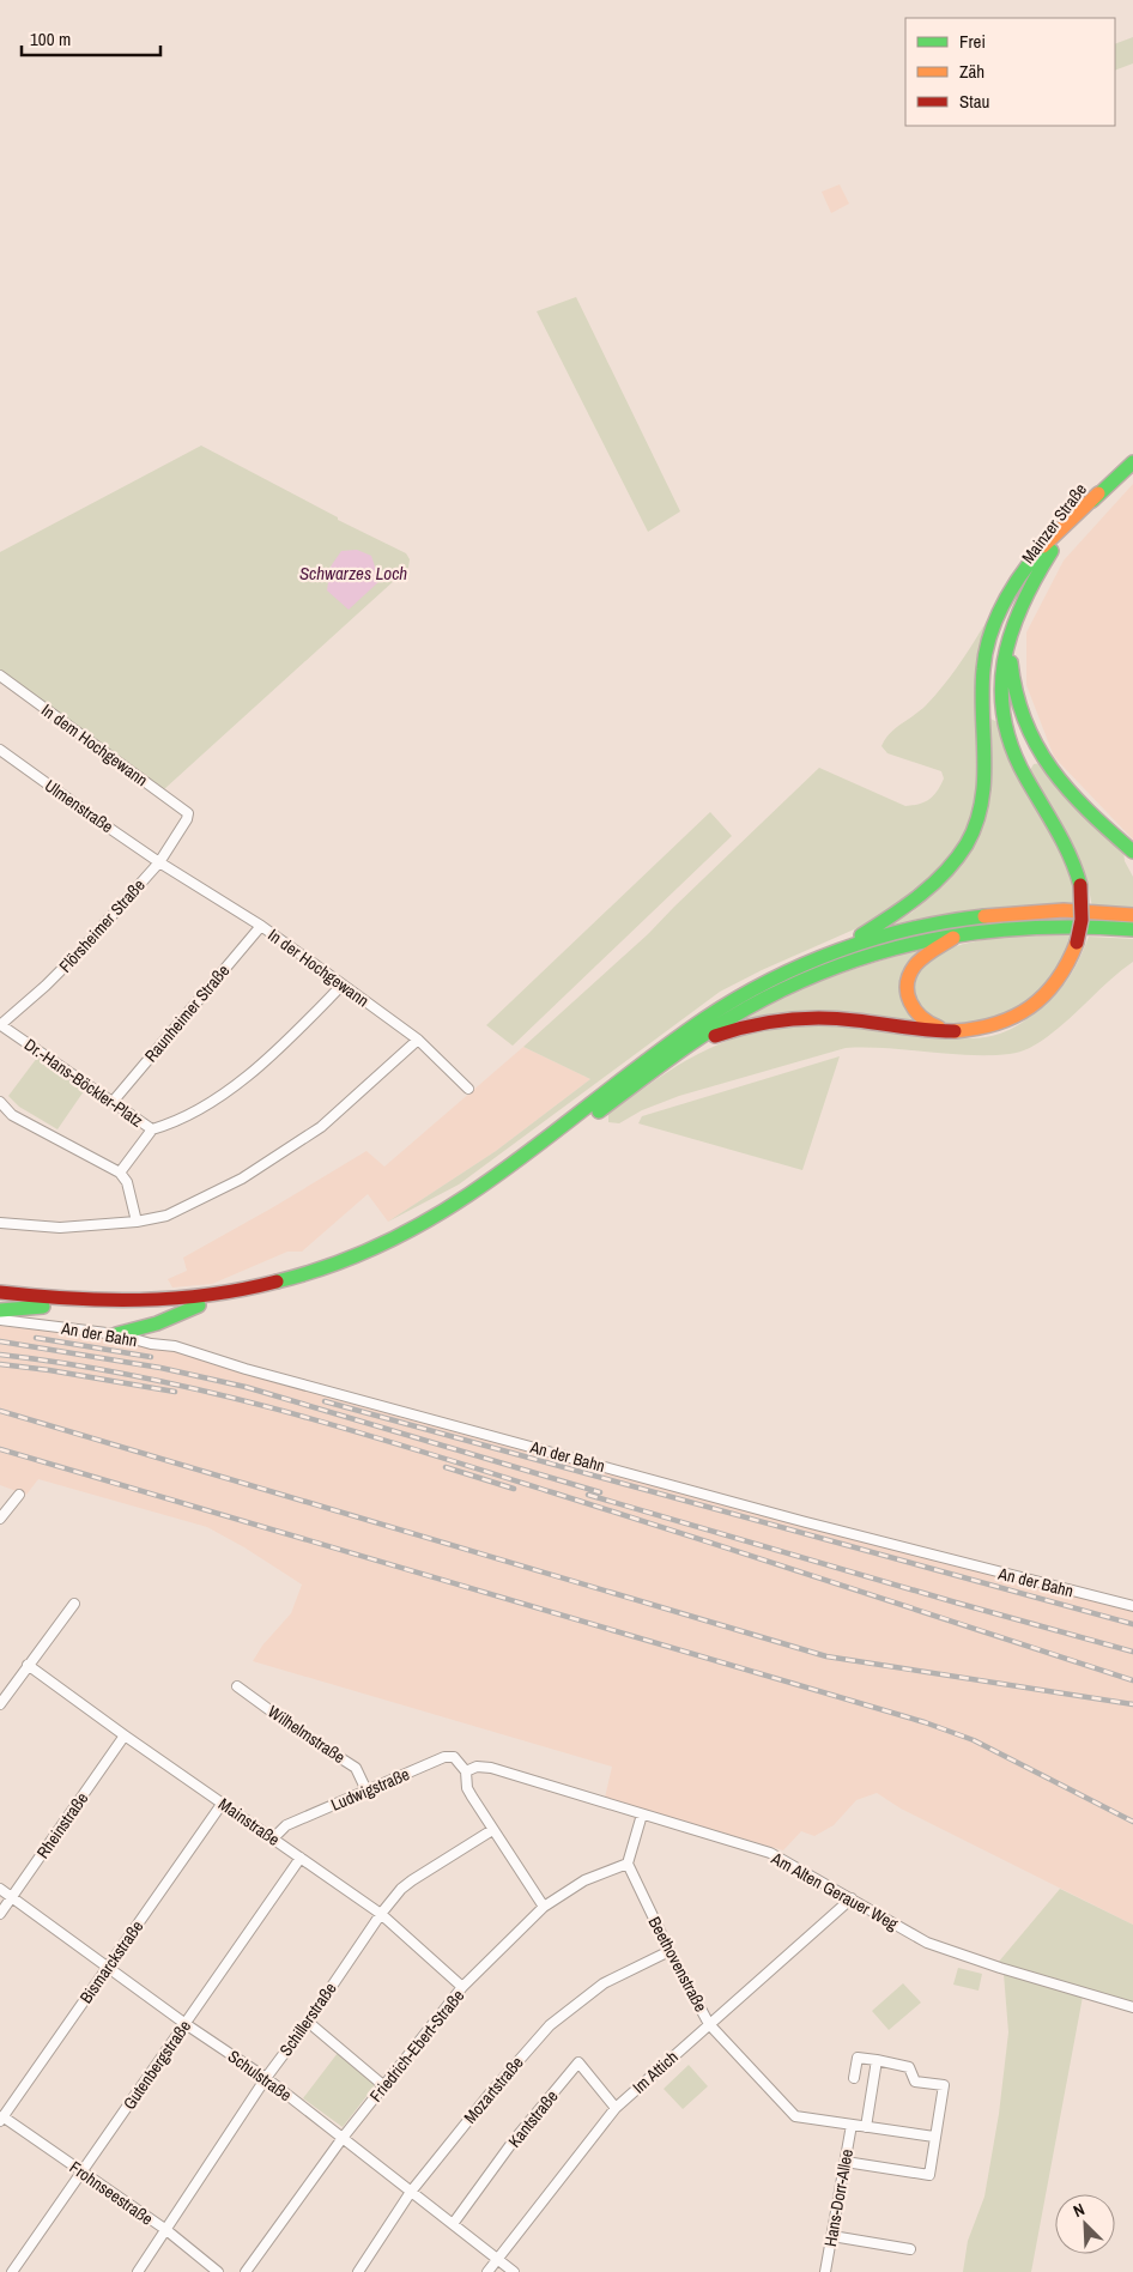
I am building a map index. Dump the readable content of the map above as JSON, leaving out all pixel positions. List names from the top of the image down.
{
  "streets": {
    "highway": ["Mainzer Straße"],
    "street": [
      "In dem Hochgewann",
      "Ulmenstraße",
      "Flörsheimer Straße",
      "In der Hochgewann",
      "Raunheimer Straße",
      "Dr.-Hans-Böckler-Platz",
      "An der Bahn",
      "Wilhelmstraße",
      "Ludwigstraße",
      "Mainstraße",
      "Rheinstraße",
      "Am Alten Gerauer Weg",
      "Bismarckstraße",
      "Beethovenstraße",
      "Schillerstraße",
      "Friedrich-Ebert-Straße",
      "Gutenbergstraße",
      "Im Attich",
      "Schulstraße",
      "Mozartstraße",
      "Kantstraße",
      "Frohnseestraße",
      "Hans-Dorr-Allee"
    ]
  },
  "crossings": [
    ["In dem Hochgewann", "Flörsheimer Straße"],
    ["Ulmenstraße", "Flörsheimer Straße"],
    ["Ulmenstraße", "In der Hochgewann"],
    ["Flörsheimer Straße", "In der Hochgewann"],
    ["Flörsheimer Straße", "Dr.-Hans-Böckler-Platz"],
    ["In der Hochgewann", "Raunheimer Straße"],
    ["Raunheimer Straße", "Dr.-Hans-Böckler-Platz"],
    ["Wilhelmstraße", "Ludwigstraße"],
    ["Ludwigstraße", "Mainstraße"],
    ["Ludwigstraße", "Am Alten Gerauer Weg"],
    ["Mainstraße", "Rheinstraße"],
    ["Mainstraße", "Bismarckstraße"],
    ["Mainstraße", "Schillerstraße"],
    ["Mainstraße", "Friedrich-Ebert-Straße"],
    ["Mainstraße", "Gutenbergstraße"],
    ["Rheinstraße", "Schulstraße"],
    ["Am Alten Gerauer Weg", "Im Attich"],
    ["Bismarckstraße", "Schulstraße"],
    ["Bismarckstraße", "Frohnseestraße"],
    ["Beethovenstraße", "Friedrich-Ebert-Straße"],
    ["Beethovenstraße", "Im Attich"],
    ["Beethovenstraße", "Mozartstraße"],
    ["Beethovenstraße", "Hans-Dorr-Allee"],
    ["Schillerstraße", "Schulstraße"],
    ["Schillerstraße", "Frohnseestraße"],
    ["Friedrich-Ebert-Straße", "Schulstraße"],
    ["Gutenbergstraße", "Schulstraße"],
    ["Gutenbergstraße", "Frohnseestraße"],
    ["Im Attich", "Schulstraße"],
    ["Im Attich", "Kantstraße"],
    ["Schulstraße", "Mozartstraße"],
    ["Schulstraße", "Kantstraße"]
  ],
  "water": ["Schwarzes Loch"],
  "legend": ["Frei", "Zäh", "Stau"],
  "scale_bar": "100 m",
  "north": "top left"
}
